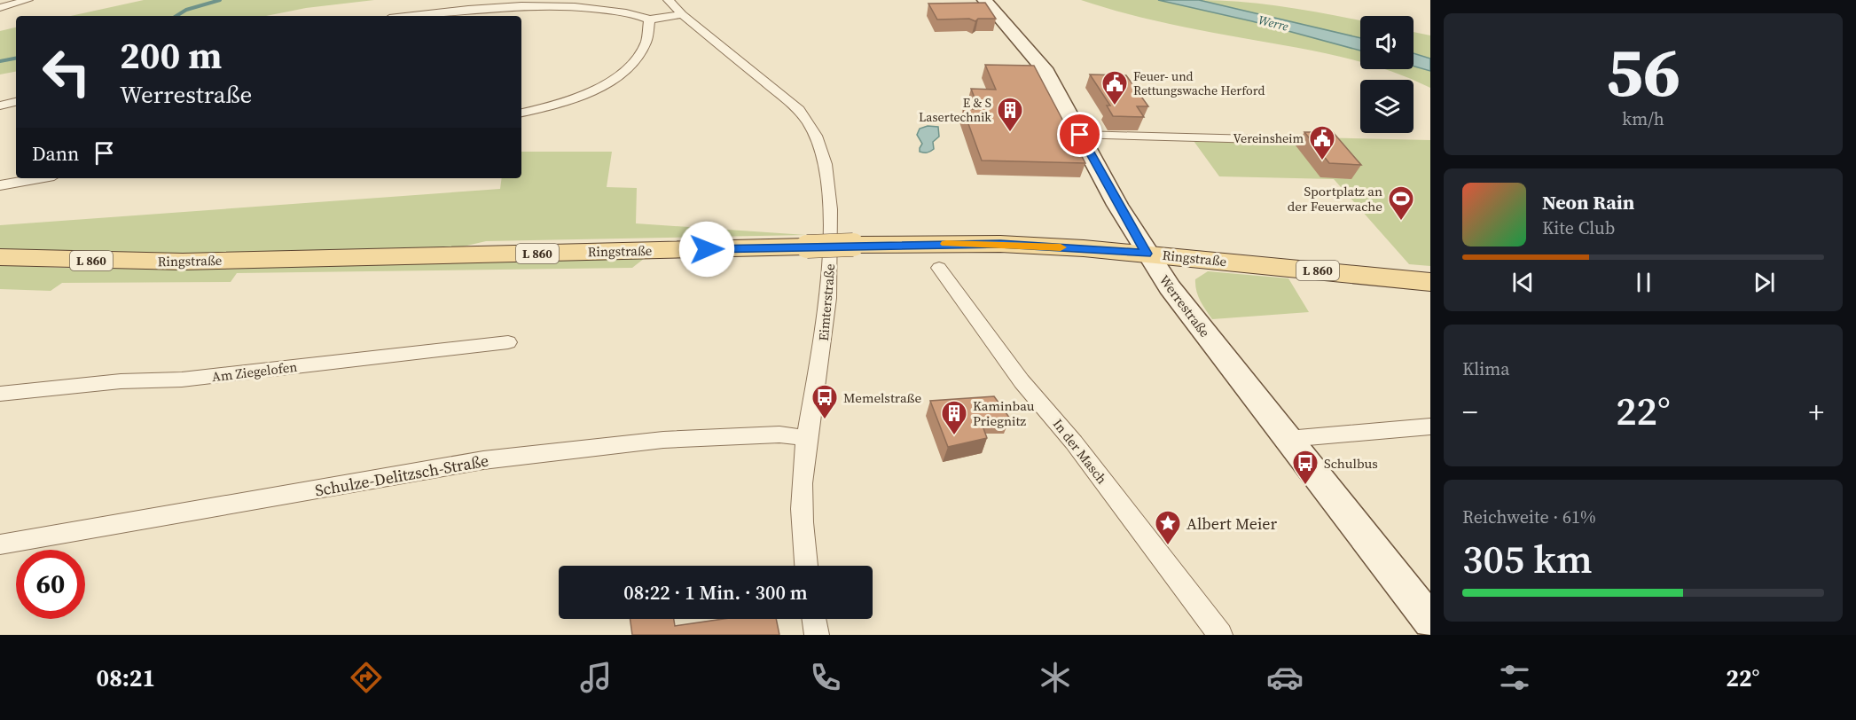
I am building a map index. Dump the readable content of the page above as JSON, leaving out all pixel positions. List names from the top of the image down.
{
  "streets": {
    "main road": ["Ringstraße", "L 860", "Werrestraße"],
    "street": [
      "Eimterstraße",
      "Am Ziegelofen",
      "In der Masch",
      "Schulze-Delitzsch-Straße"
    ]
  },
  "crossings": [
    ["Ringstraße", "Werrestraße"],
    ["Eimterstraße", "Schulze-Delitzsch-Straße"]
  ],
  "water": ["Werre"],
  "places": {
    "public building": ["Feuer- und Rettungswache Herford", "Vereinsheim"],
    "building": ["E & S Lasertechnik", "Kaminbau Priegnitz"],
    "sports": ["Sportplatz an der Feuerwache"],
    "bus stop": ["Memelstraße", "Schulbus"],
    "place": ["Albert Meier"]
  },
  "page": {
    "tile": [
      ["56", "km/h"],
      "Klima",
      ["Reichweite · 61%", "305 km"]
    ],
    "turn": ["200 m", "Werrestraße"],
    "then": "Dann",
    "song": ["Neon Rain", "Kite Club"],
    "heat": ["−", "22°", "+"],
    "limit": "60",
    "trip": "08:22 · 1 Min. · 300 m",
    "tabs": ["08:21", "22°"]
  }
}
